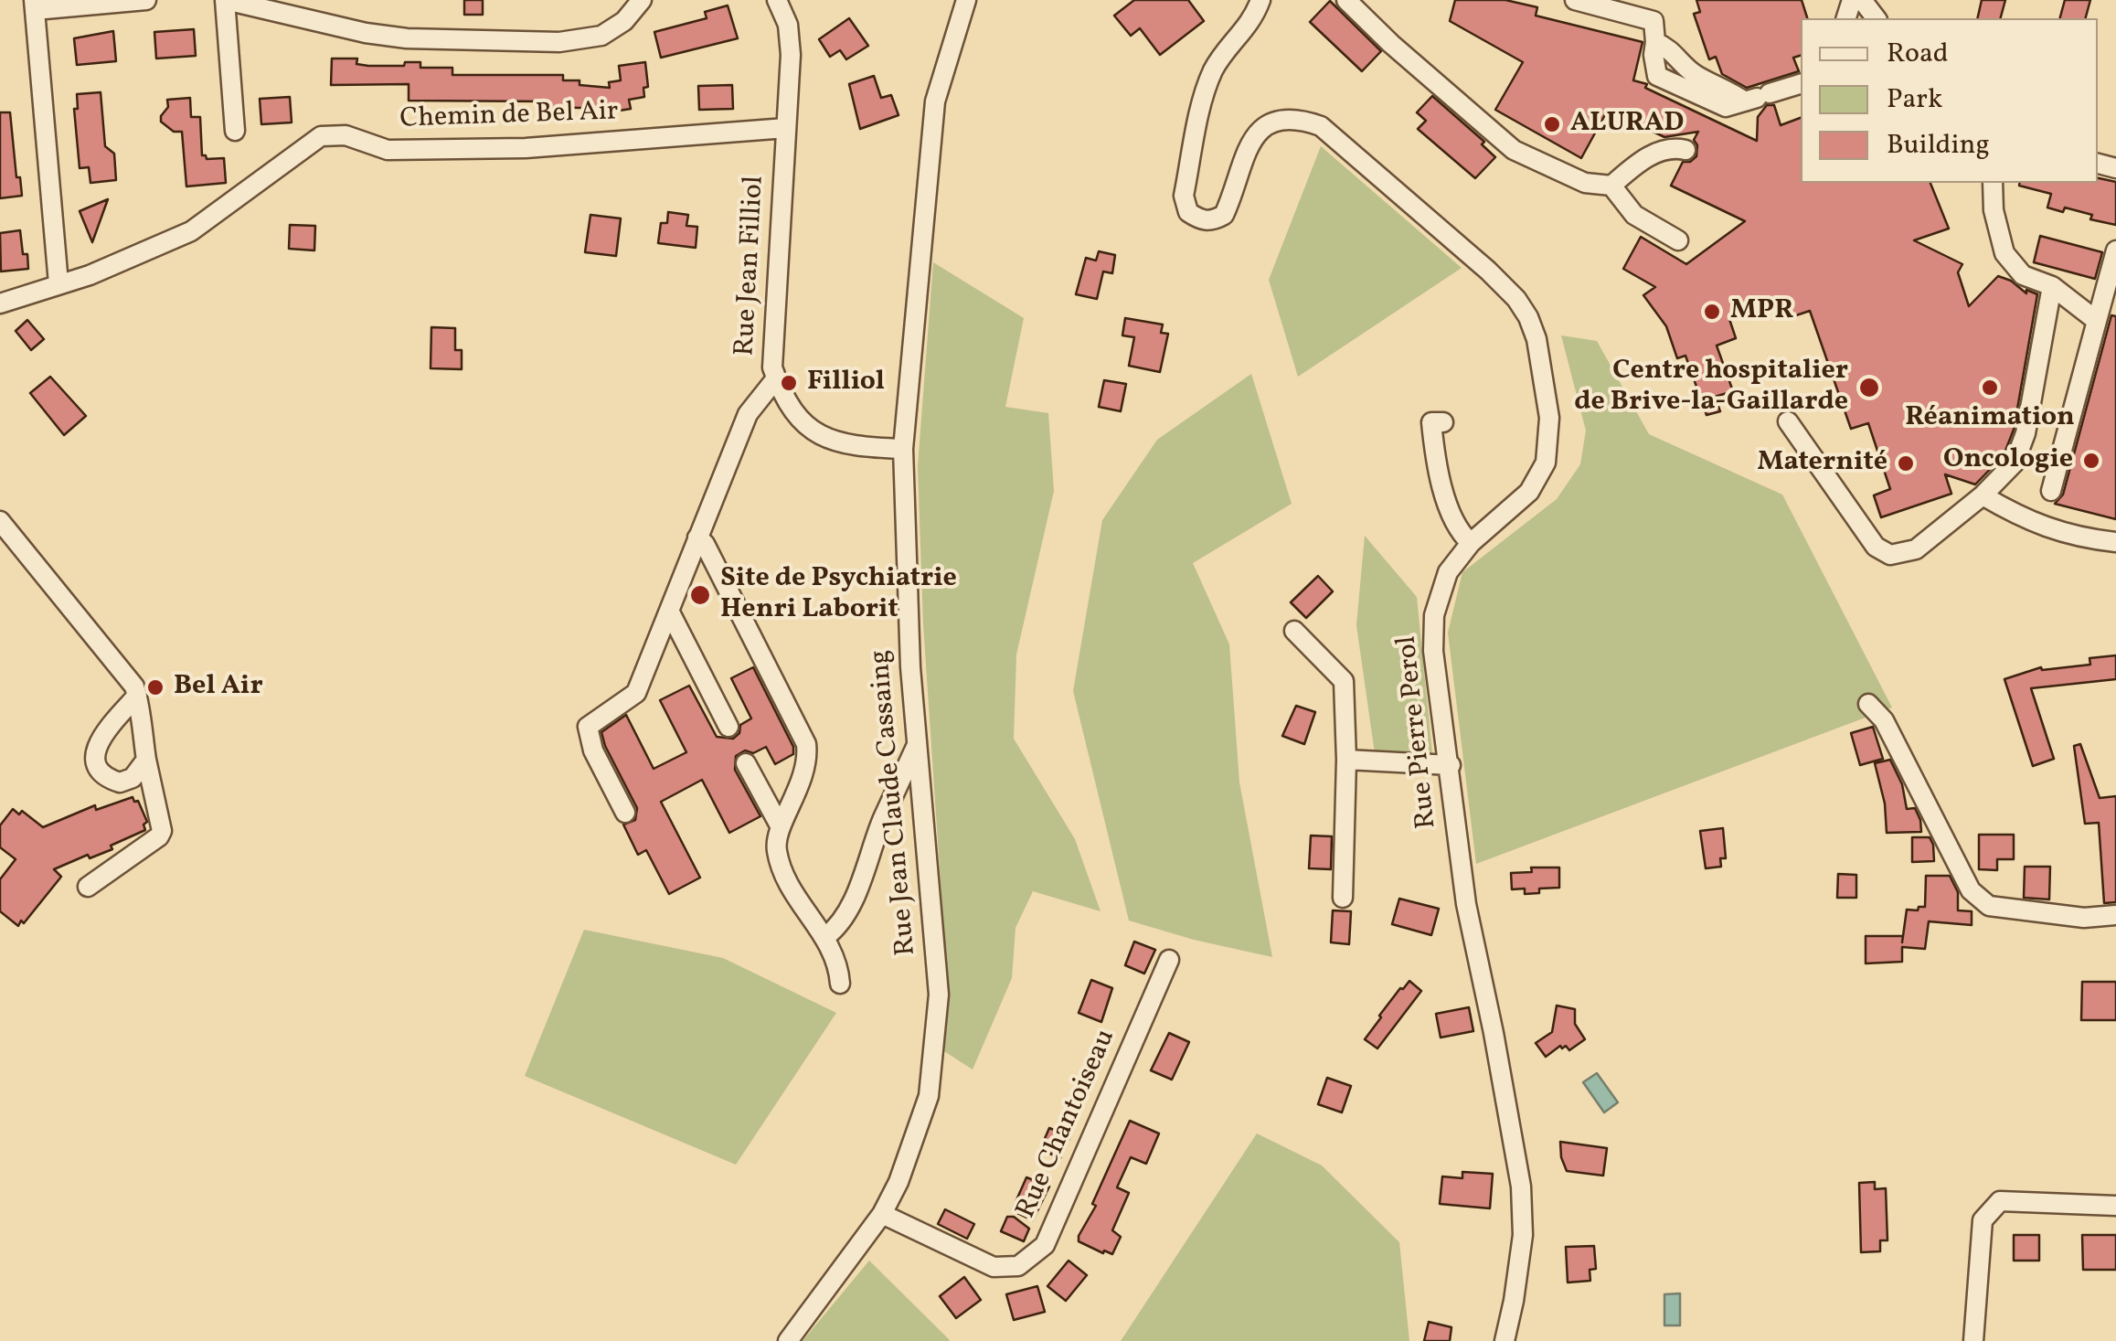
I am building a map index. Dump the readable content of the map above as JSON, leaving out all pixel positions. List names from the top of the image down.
{
  "streets": {
    "street": [
      "Chemin de Bel Air",
      "Rue Jean Filliol",
      "Rue Pierre Perol",
      "Rue Jean Claude Cassaing",
      "Rue Chantoiseau"
    ]
  },
  "crossings": [
    ["Chemin de Bel Air", "Rue Jean Filliol"],
    ["Rue Jean Filliol", "Rue Jean Claude Cassaing"],
    ["Rue Jean Claude Cassaing", "Rue Chantoiseau"]
  ],
  "places": [
    "ALURAD",
    "MPR",
    "Filliol",
    "Centre hospitalier de Brive-la-Gaillarde",
    "Réanimation",
    "Oncologie",
    "Maternité",
    "Site de Psychiatrie Henri Laborit",
    "Bel Air"
  ],
  "legend": ["Road", "Park", "Building"]
}
